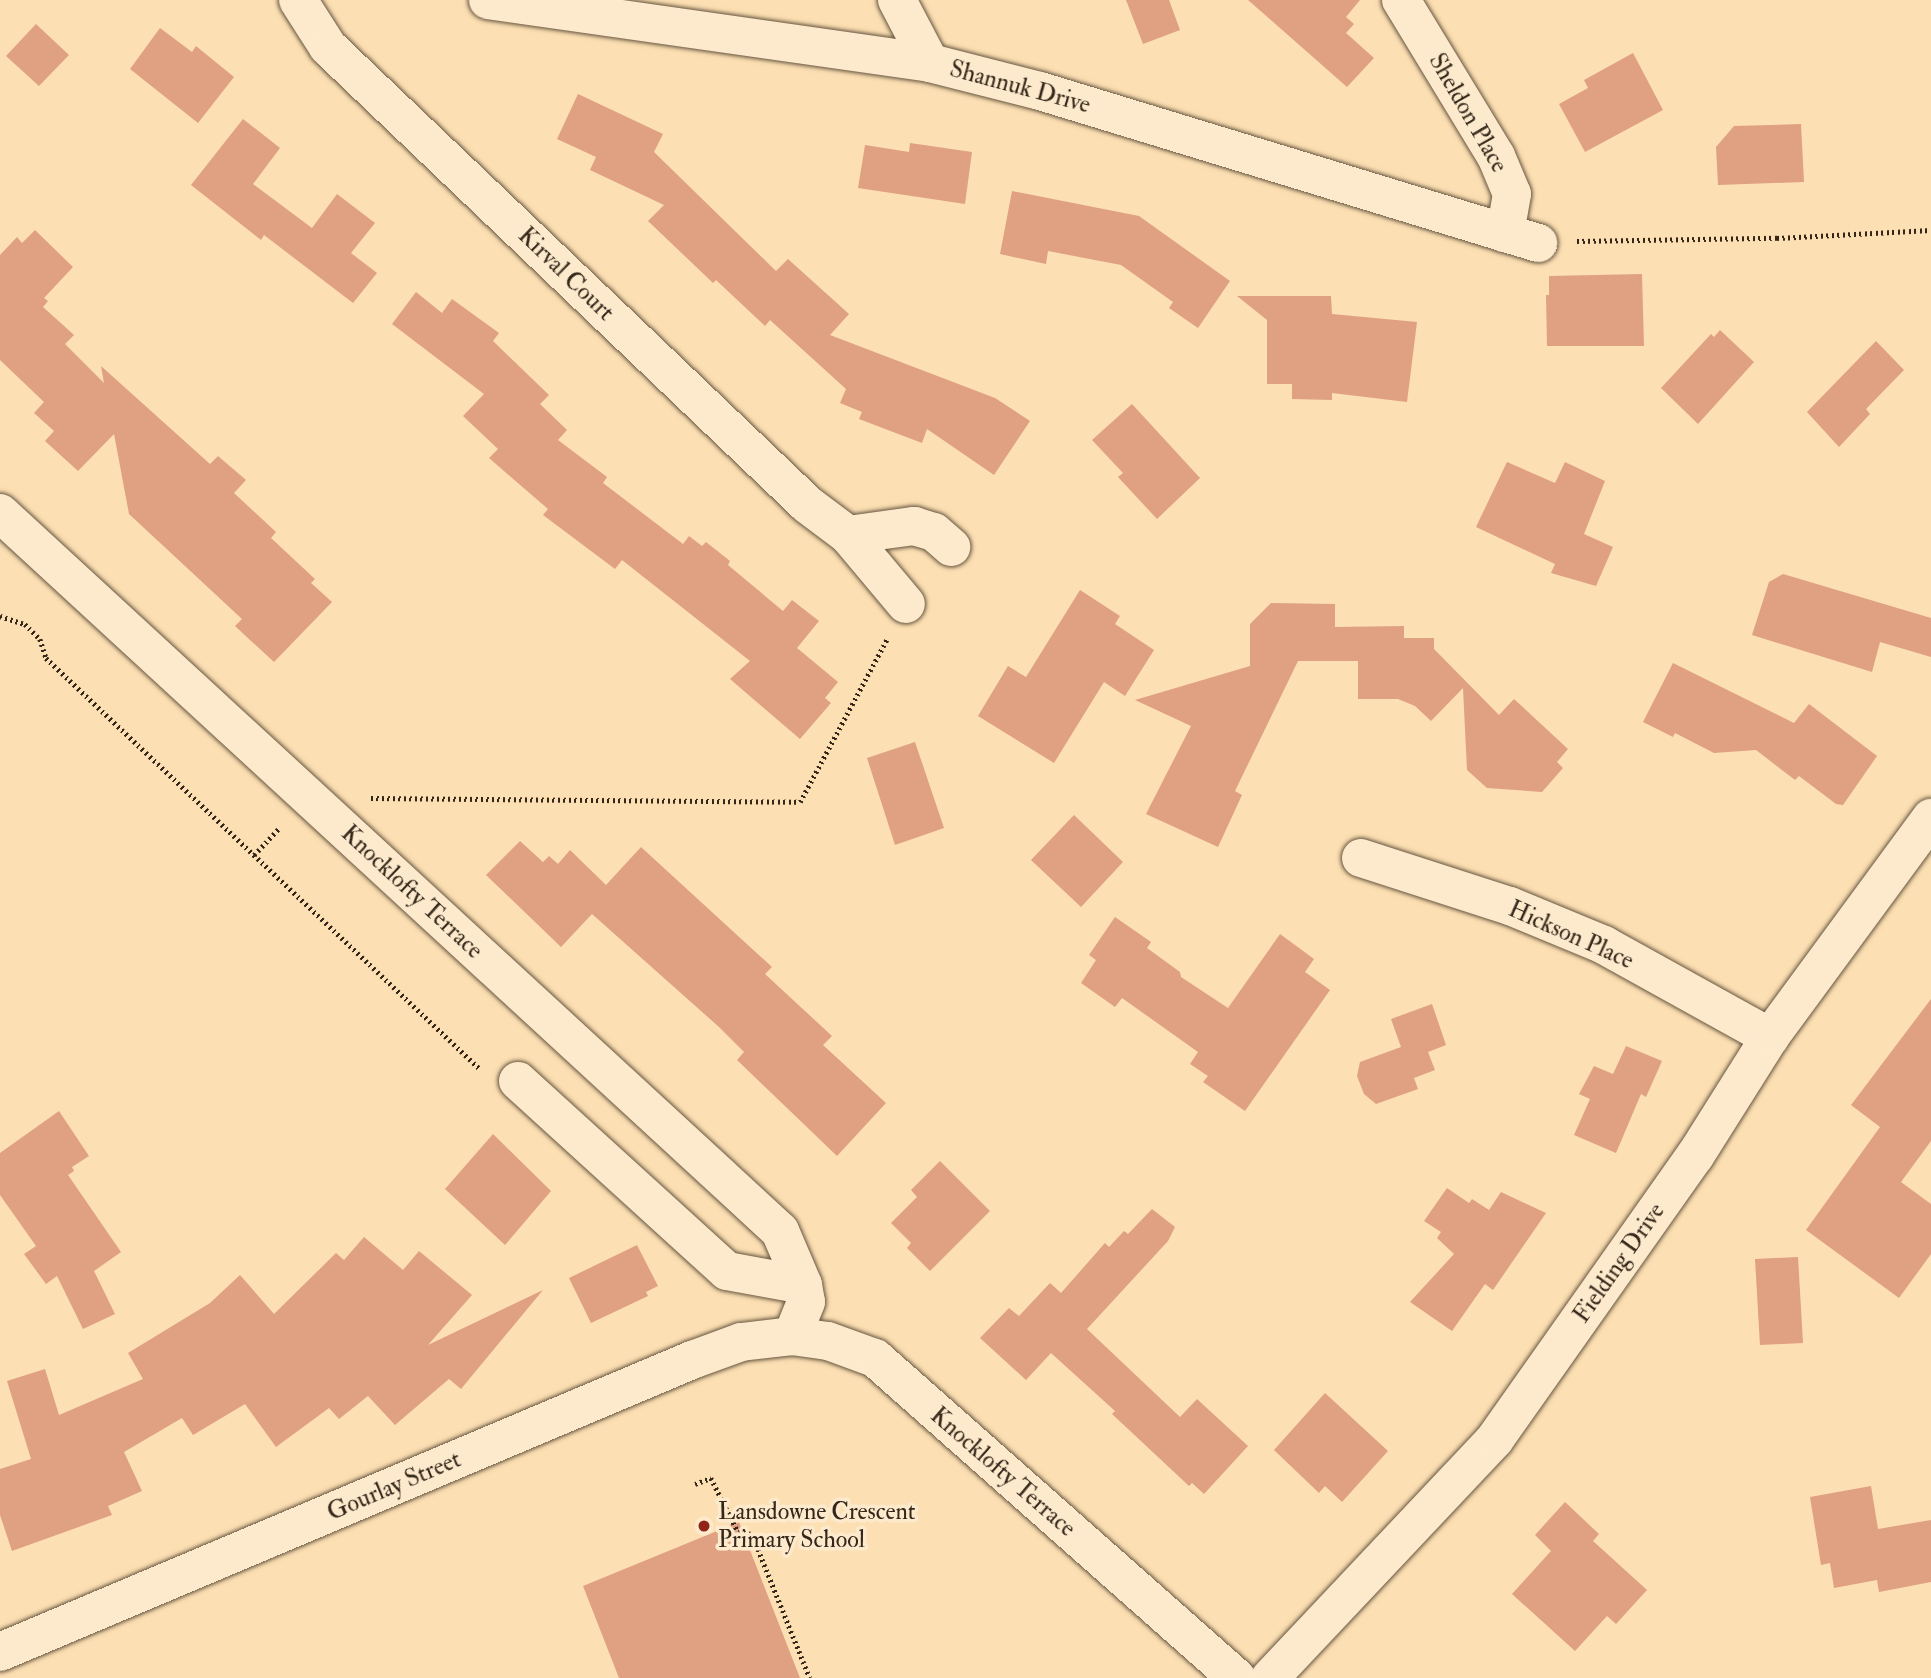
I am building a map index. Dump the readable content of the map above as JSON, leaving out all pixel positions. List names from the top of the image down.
{
  "streets": {
    "street": [
      "Shannuk Drive",
      "Sheldon Place",
      "Kirval Court",
      "Knocklofty Terrace",
      "Hickson Place",
      "Fielding Drive",
      "Gourlay Street"
    ]
  },
  "crossings": [
    ["Shannuk Drive", "Sheldon Place"],
    ["Knocklofty Terrace", "Gourlay Street"],
    ["Hickson Place", "Fielding Drive"]
  ],
  "places": ["Lansdowne Crescent Primary School"]
}
